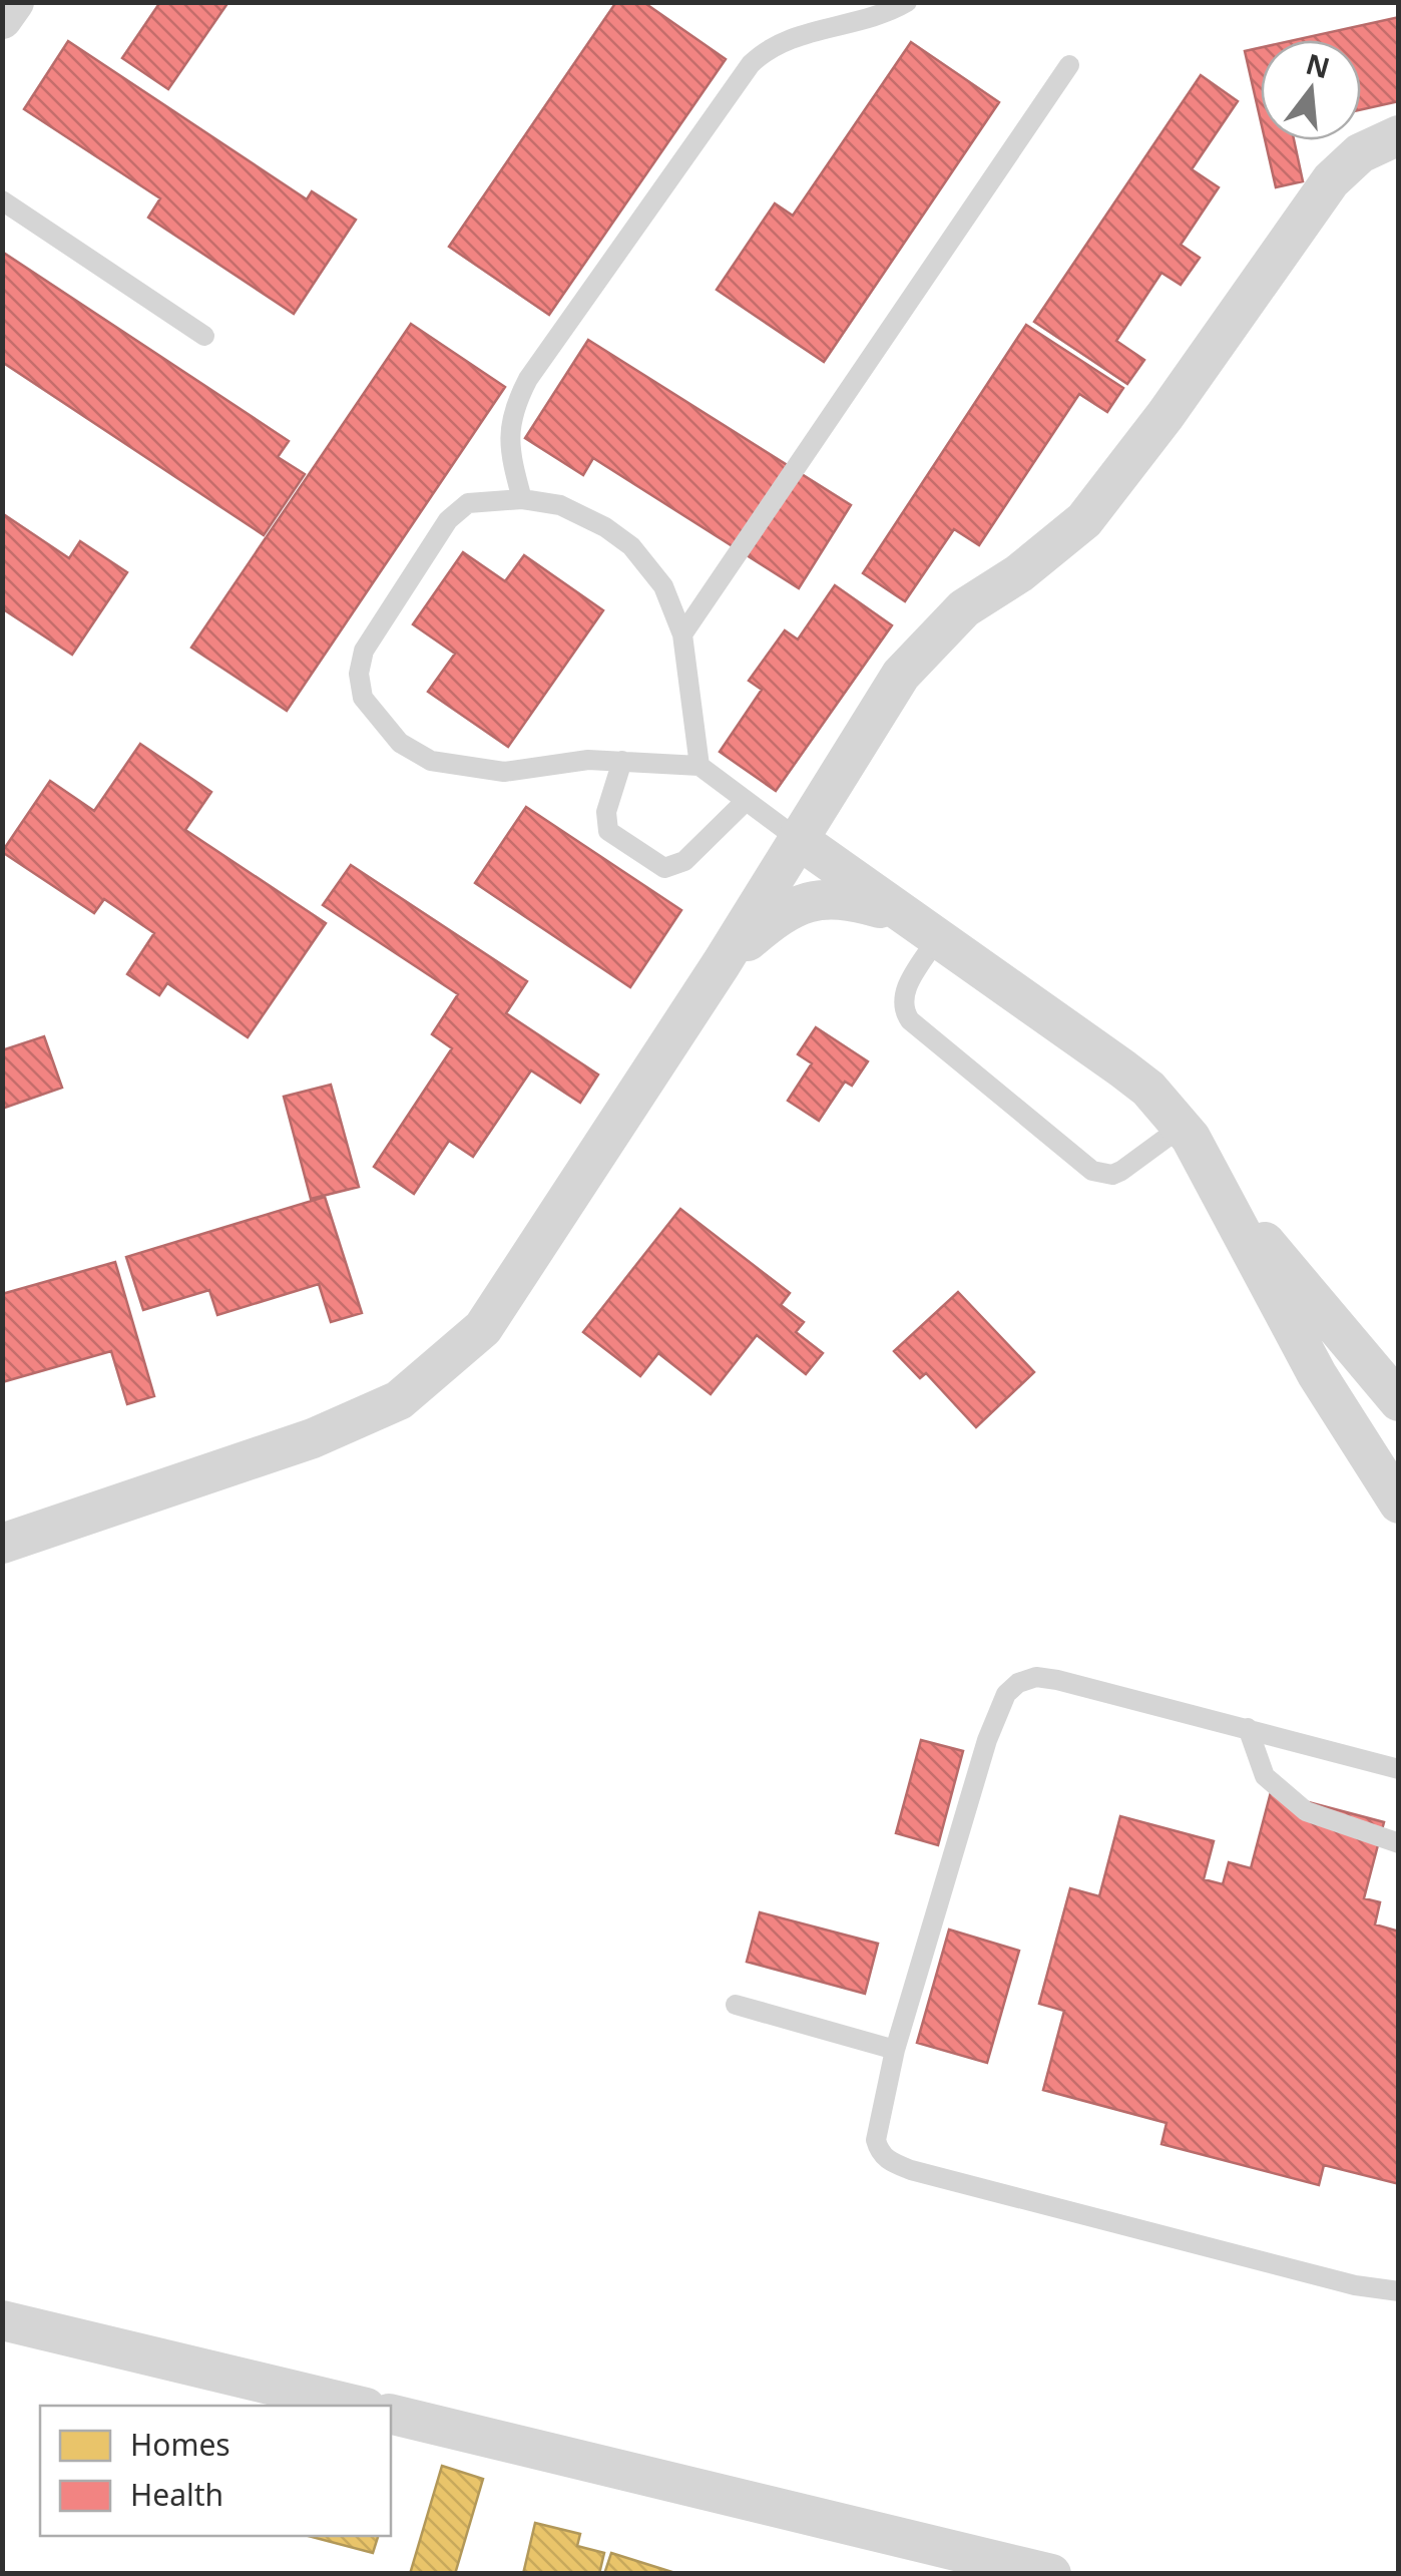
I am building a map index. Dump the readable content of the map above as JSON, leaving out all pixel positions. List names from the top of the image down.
{
  "legend": ["Homes", "Health"],
  "north": "top"
}
